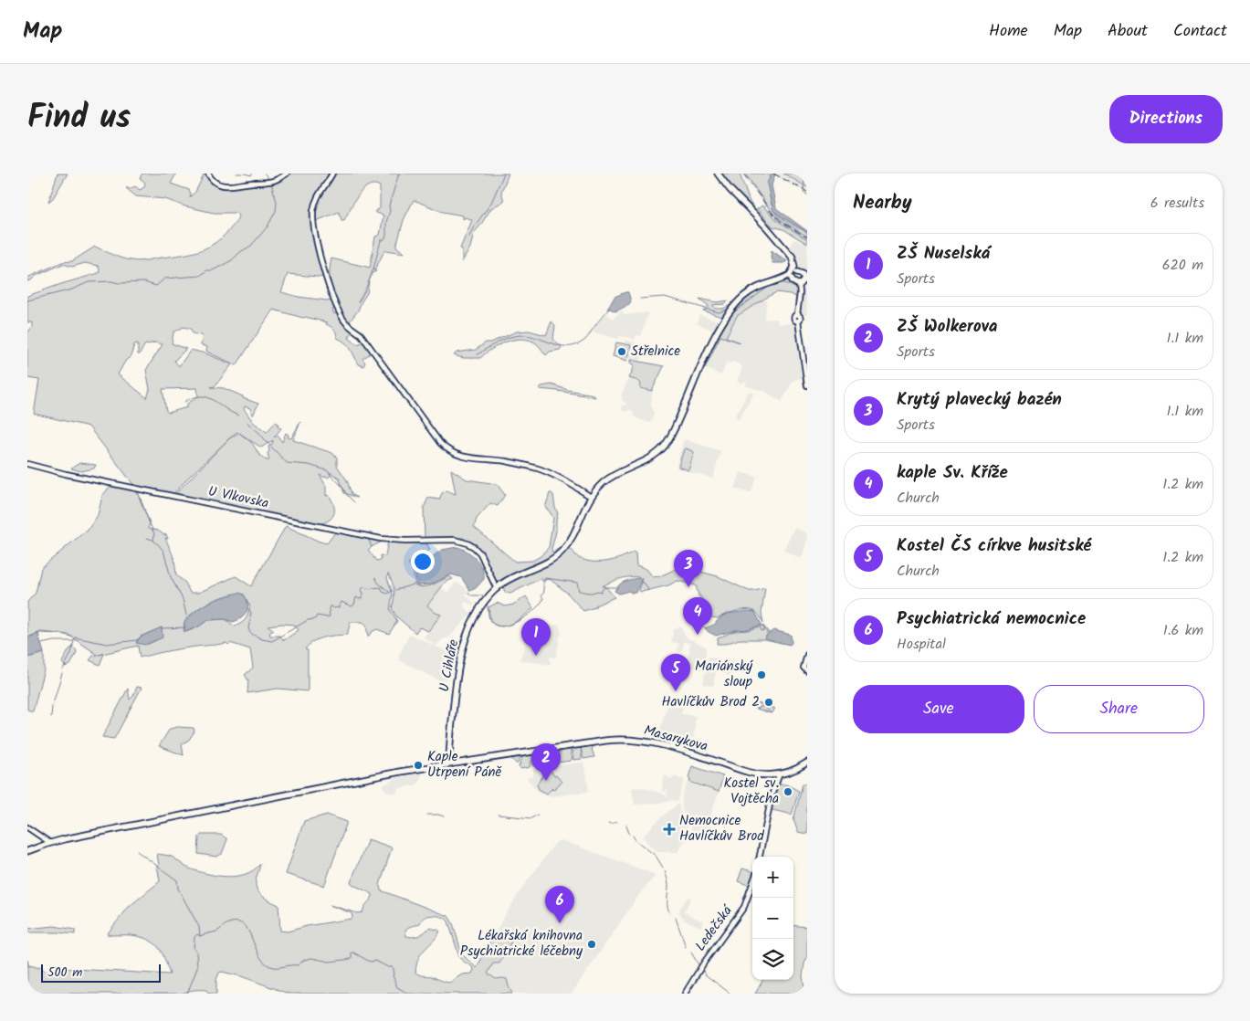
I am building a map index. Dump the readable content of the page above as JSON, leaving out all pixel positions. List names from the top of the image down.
{
  "streets": {
    "main road": [
      "U Vlkovska",
      "U Cihláře",
      "Masarykova",
      "Ledečská"
    ]
  },
  "crossings": [
    ["U Vlkovska", "U Cihláře"],
    ["U Cihláře", "Masarykova"]
  ],
  "places": {
    "other": [
      "Střelnice",
      "Mariánský sloup",
      "Havlíčkův Brod 2",
      "Kaple Utrpení Páně",
      "Kostel sv. Vojtěcha",
      "Lékařská knihovna Psychiatrické léčebny"
    ],
    "health": ["Nemocnice Havlíčkův Brod"]
  },
  "scale_bar": "500 m",
  "page": {
    "header": "Map",
    "nav": [
      "Home",
      "Map",
      "About",
      "Contact"
    ],
    "title": "Find us",
    "buttons": [
      "Directions",
      ["Save", "Share"]
    ],
    "heading": ["Nearby", "6 results"],
    "list": [
      {
        "mark": "1",
        "name": "ZŠ Nuselská",
        "note": "Sports",
        "value": "620 m"
      },
      {
        "mark": "2",
        "name": "ZŠ Wolkerova",
        "note": "Sports",
        "value": "1.1 km"
      },
      {
        "mark": "3",
        "name": "Krytý plavecký bazén",
        "note": "Sports",
        "value": "1.1 km"
      },
      {
        "mark": "4",
        "name": "kaple Sv. Kříže",
        "note": "Church",
        "value": "1.2 km"
      },
      {
        "mark": "5",
        "name": "Kostel ČS církve husitské",
        "note": "Church",
        "value": "1.2 km"
      },
      {
        "mark": "6",
        "name": "Psychiatrická nemocnice",
        "note": "Hospital",
        "value": "1.6 km"
      }
    ],
    "pins": [
      "3",
      "4",
      "1",
      "5",
      "2",
      "6"
    ],
    "map_buttons": ["+", "−"],
    "scale": "500 m"
  }
}
